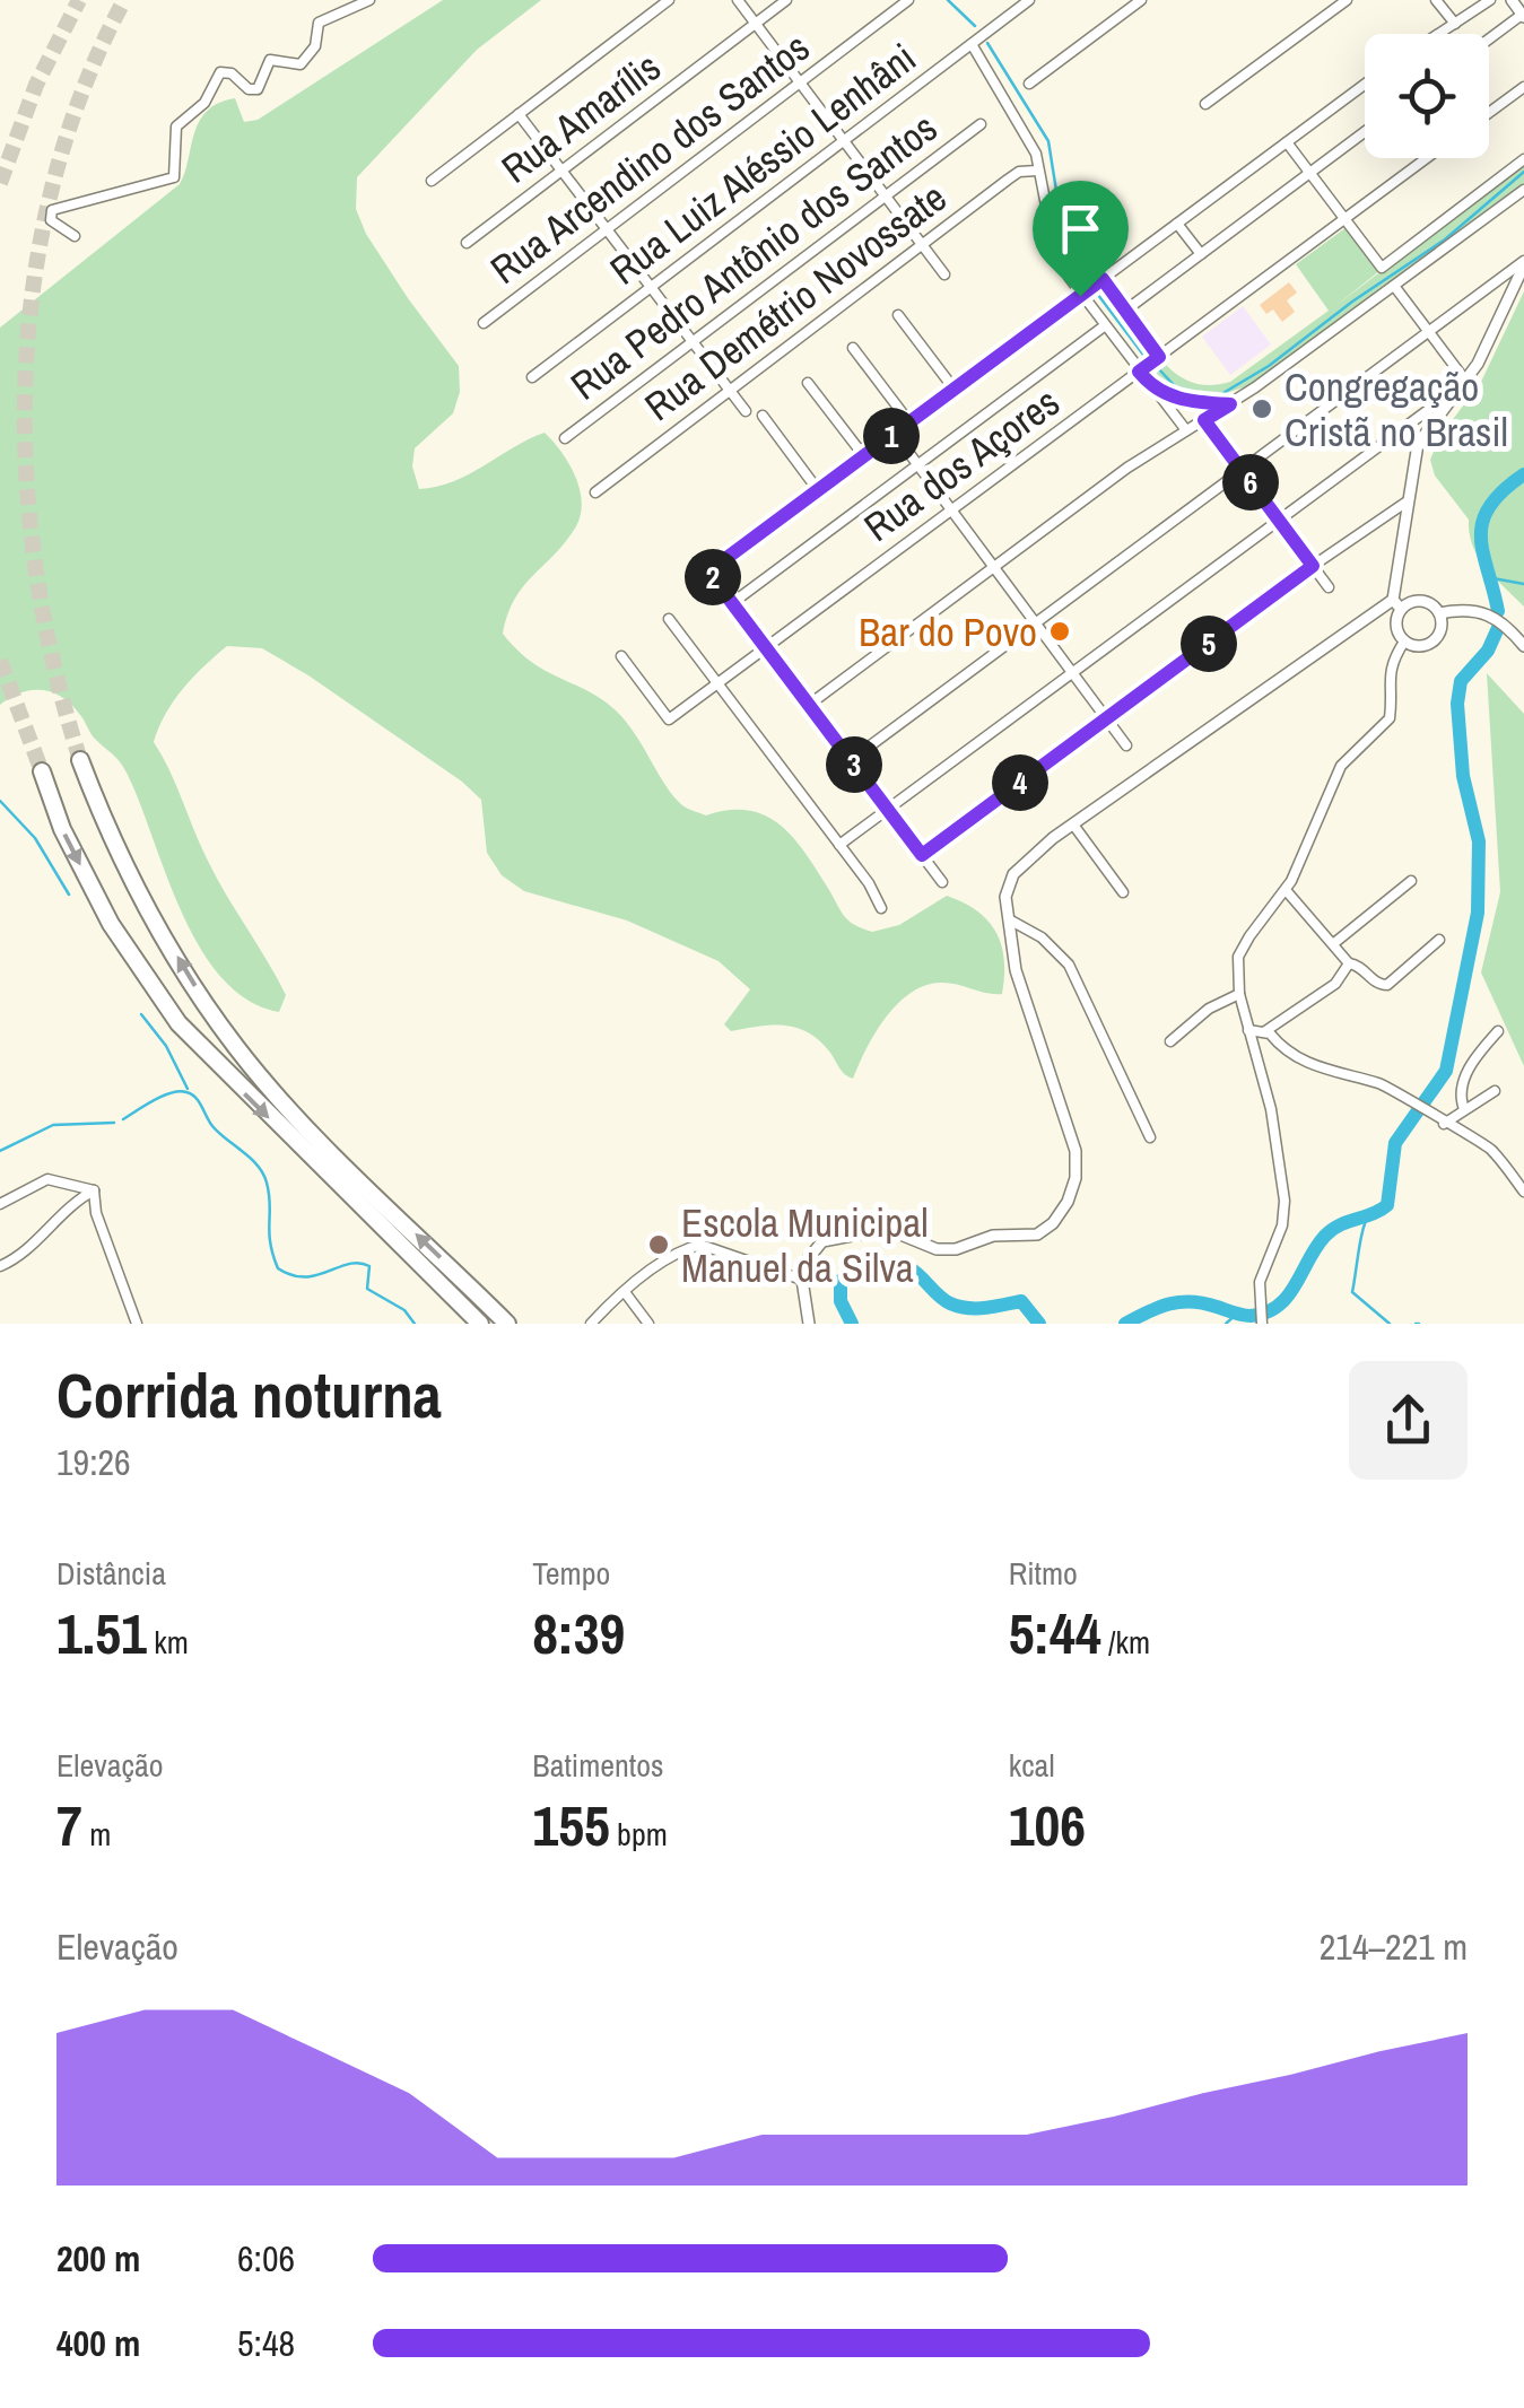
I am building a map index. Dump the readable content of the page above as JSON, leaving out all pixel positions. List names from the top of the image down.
{
  "streets": {
    "street": [
      "Rua Amarílis",
      "Rua Arcendino dos Santos",
      "Rua Luiz Aléssio Lenhâni",
      "Rua Pedro Antônio dos Santos",
      "Rua Demétrio Novossate",
      "Rua dos Açores"
    ]
  },
  "places": ["Congregação Cristã no Brasil", "Bar do Povo", "Escola Municipal Manuel da Silva"],
  "page": {
    "pins": [
      "1",
      "6",
      "2",
      "5",
      "3",
      "4"
    ],
    "heading": ["Corrida noturna", "19:26"],
    "stats": [
      ["Distância", "1.51 km"],
      ["Tempo", "8:39"],
      ["Ritmo", "5:44 /km"],
      ["Elevação", "7 m"],
      ["Batimentos", "155 bpm"],
      ["kcal", "106"]
    ],
    "chart": ["Elevação", "214–221 m"],
    "list": [
      {
        "name": "200 m",
        "note": "6:06"
      },
      {
        "name": "400 m",
        "note": "5:48"
      }
    ]
  }
}
